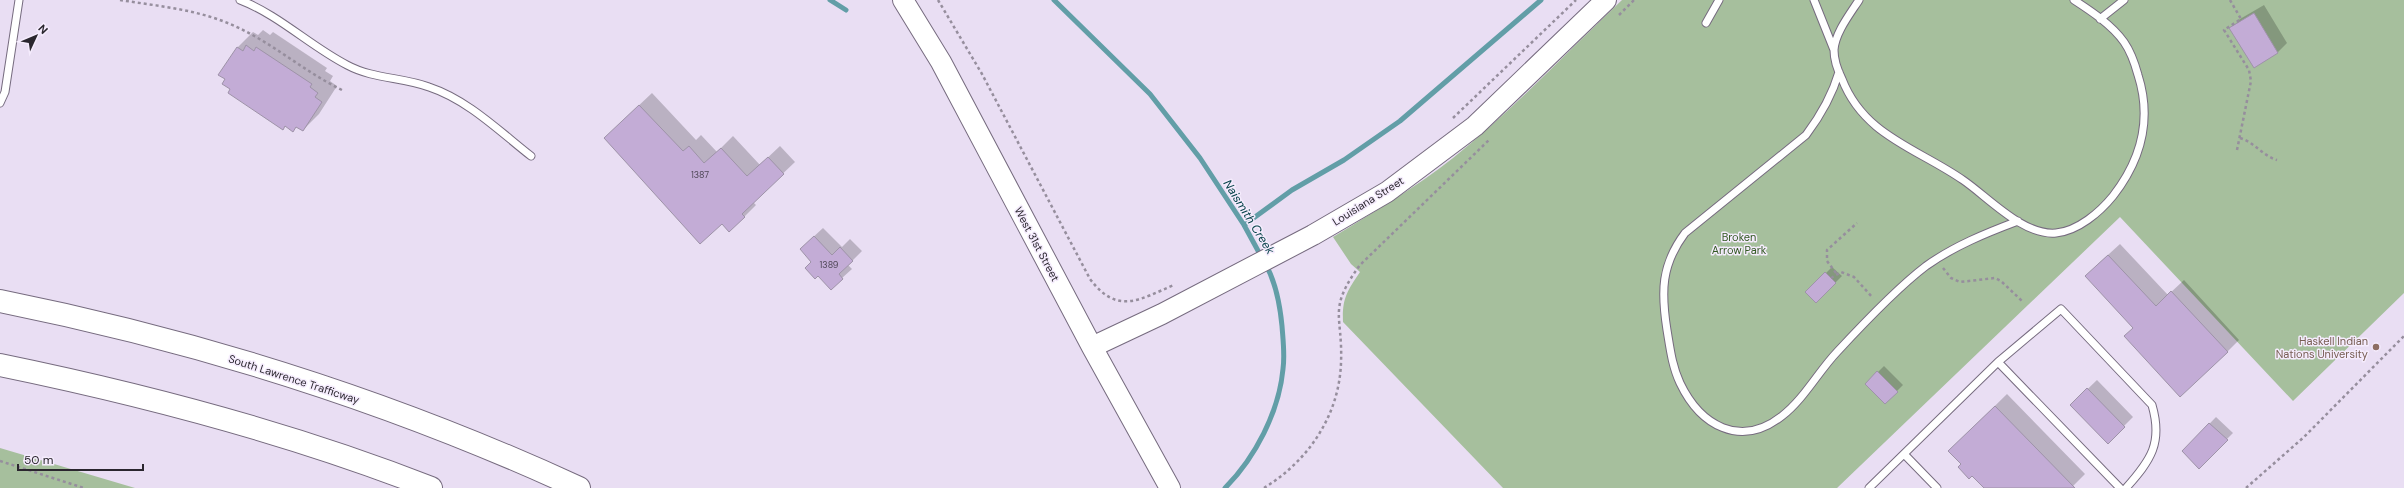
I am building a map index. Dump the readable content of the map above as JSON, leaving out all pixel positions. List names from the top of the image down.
{
  "streets": {
    "highway": ["South Lawrence Trafficway"],
    "main road": ["Louisiana Street", "West 31st Street"]
  },
  "crossings": [
    ["Louisiana Street", "West 31st Street"]
  ],
  "water": ["Naismith Creek"],
  "parks": ["Broken Arrow Park"],
  "places": ["Haskell Indian Nations University"],
  "house_numbers": ["1387", "1389"],
  "scale_bar": "50 m",
  "north": "top right"
}
